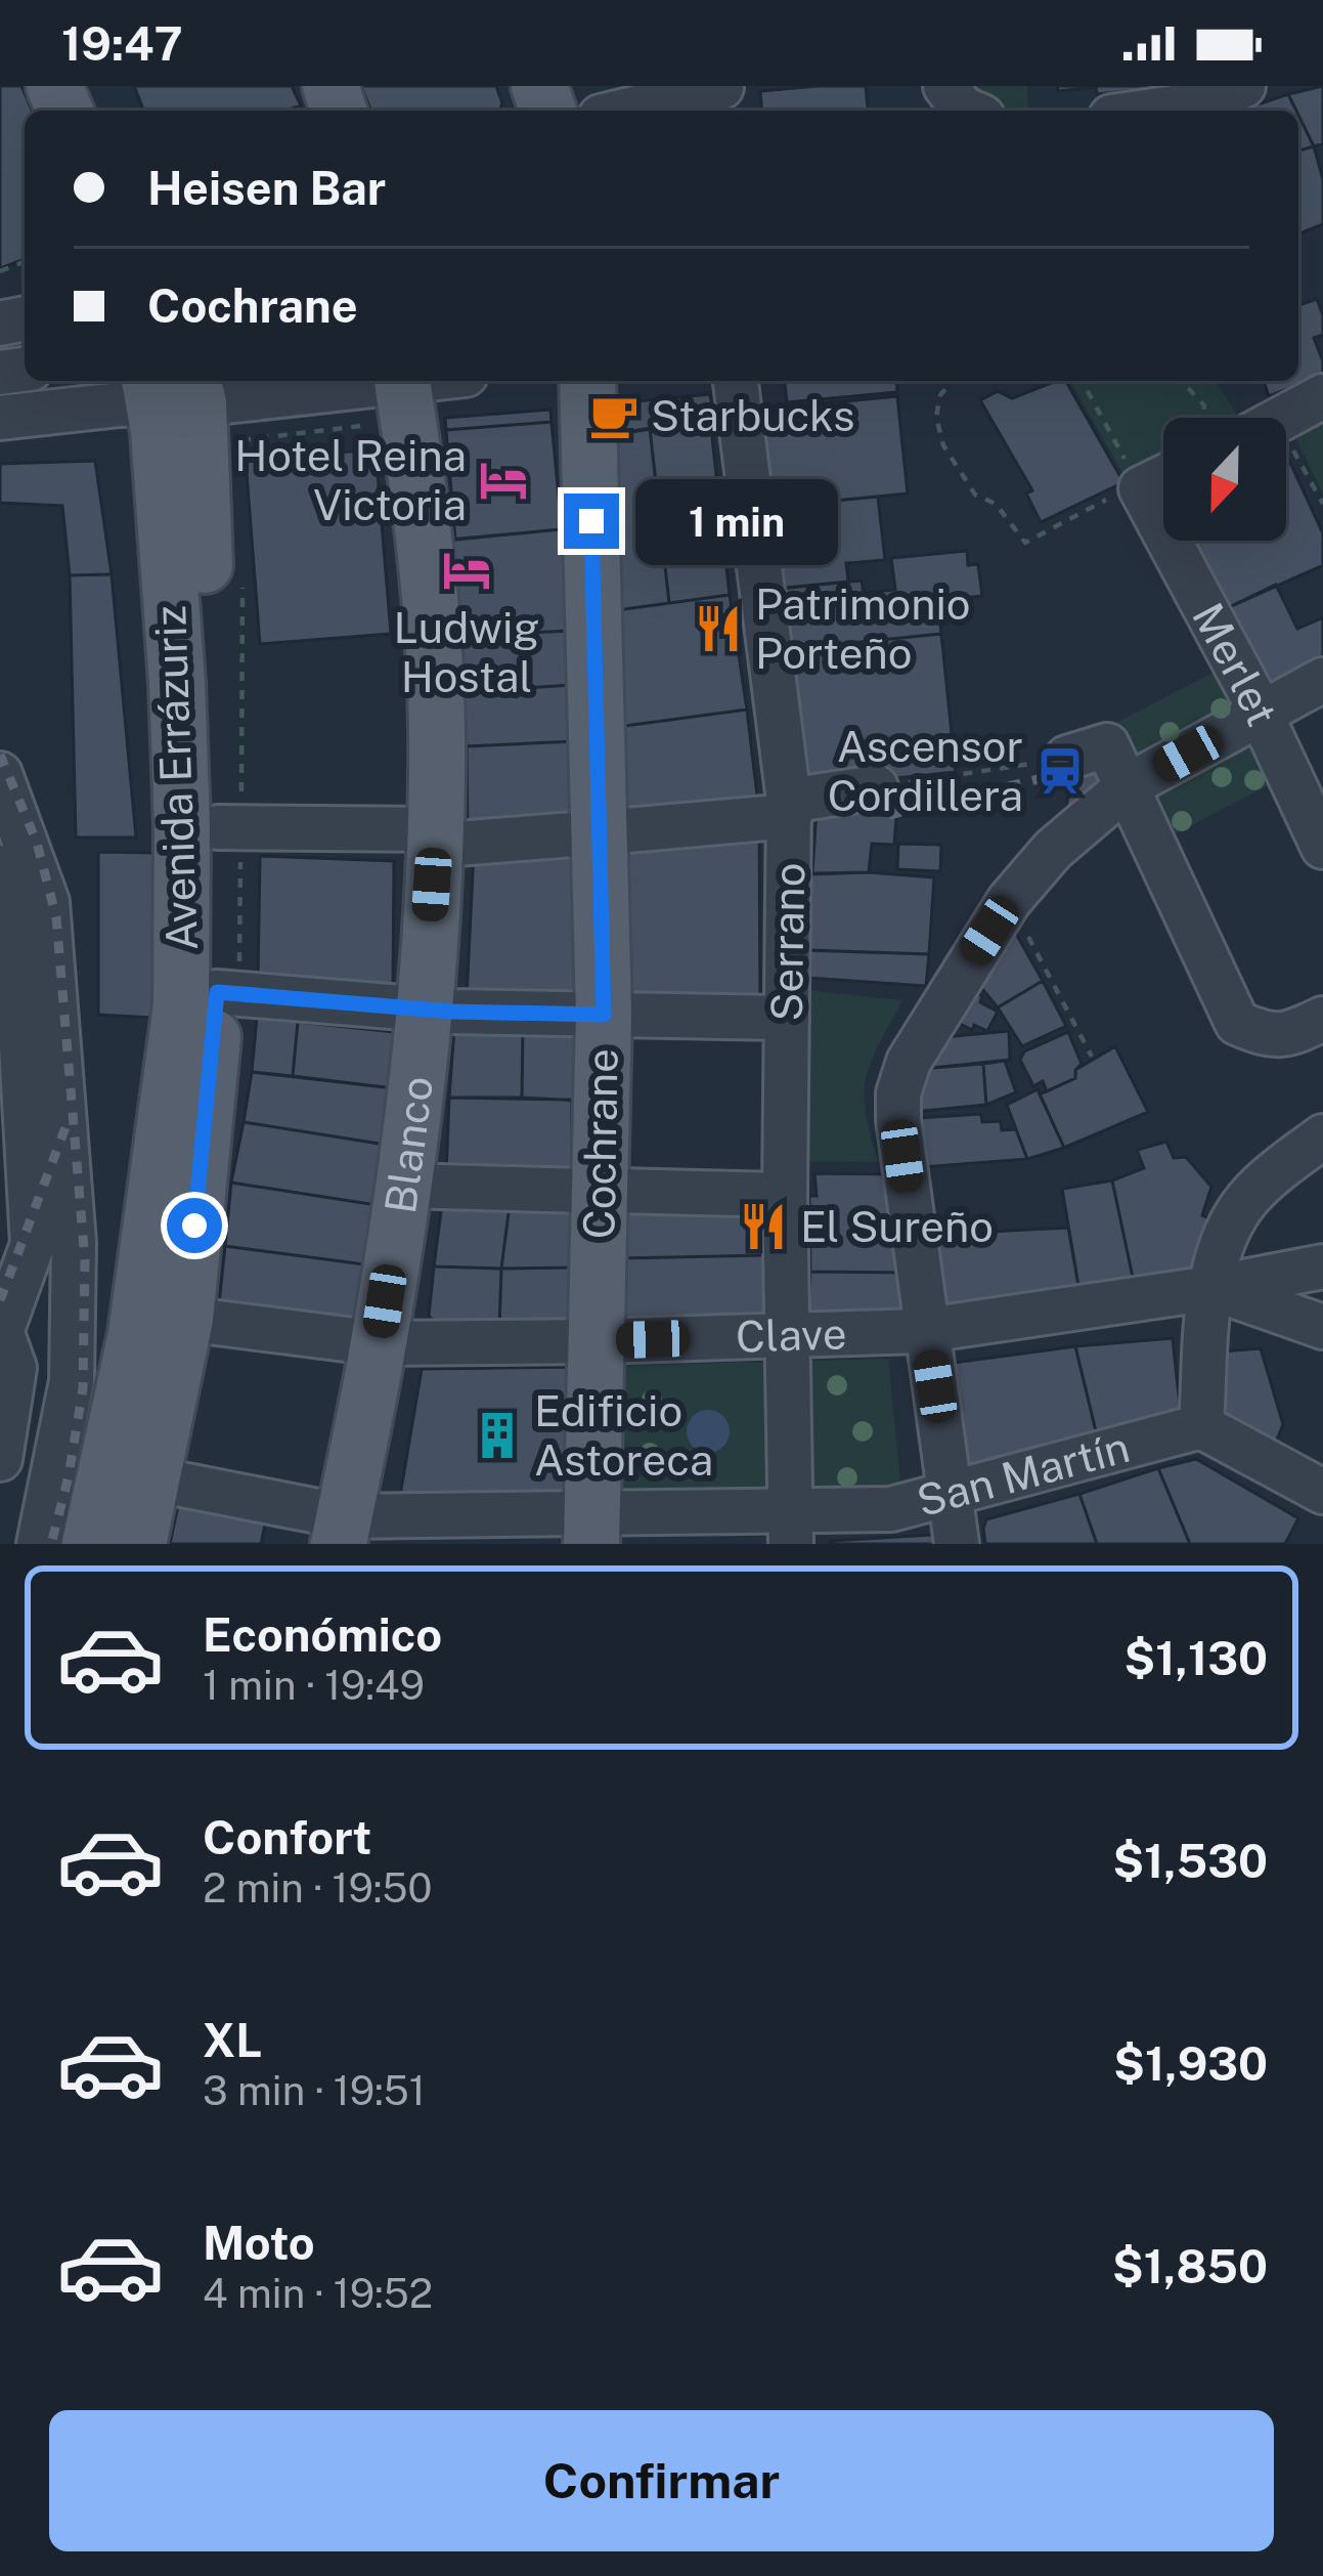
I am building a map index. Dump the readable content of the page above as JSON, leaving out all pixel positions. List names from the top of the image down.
{
  "streets": {
    "main road": ["Avenida Errázuriz", "Cochrane", "Blanco"],
    "street": [
      "Merlet",
      "Serrano",
      "Clave",
      "San Martín"
    ]
  },
  "crossings": [
    ["Avenida Errázuriz", "Clave"],
    ["Serrano", "Clave"],
    ["Serrano", "San Martín"],
    ["Cochrane", "Clave"],
    ["Cochrane", "San Martín"],
    ["Blanco", "Clave"],
    ["Blanco", "San Martín"]
  ],
  "places": {
    "cafe": ["Starbucks"],
    "hotel": ["Hotel Reina Victoria", "Ludwig Hostal"],
    "restaurant": ["Patrimonio Porteño", "El Sureño"],
    "station": ["Ascensor Cordillera"],
    "building": ["Edificio Astoreca"]
  },
  "north": "bottom",
  "page": {
    "status": "19:47",
    "banner": ["Heisen Bar", "Cochrane"],
    "bubble": "1 min",
    "list": [
      {
        "name": "Económico",
        "note": "1 min · 19:49",
        "value": "$1,130"
      },
      {
        "name": "Confort",
        "note": "2 min · 19:50",
        "value": "$1,530"
      },
      {
        "name": "XL",
        "note": "3 min · 19:51",
        "value": "$1,930"
      },
      {
        "name": "Moto",
        "note": "4 min · 19:52",
        "value": "$1,850"
      }
    ],
    "buttons": "Confirmar"
  }
}
